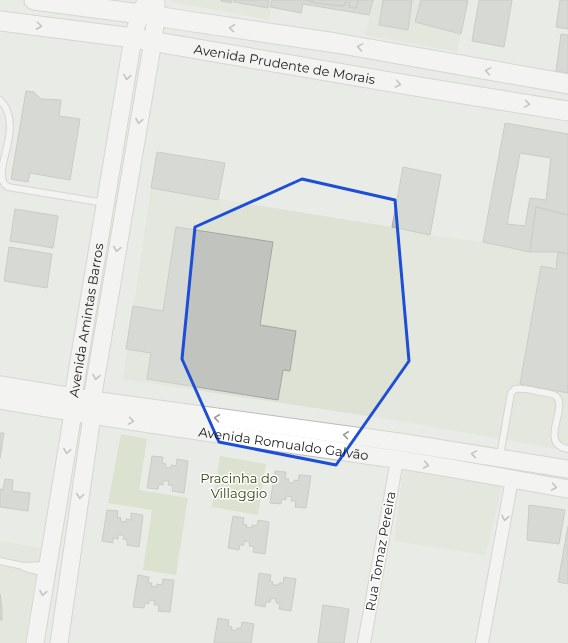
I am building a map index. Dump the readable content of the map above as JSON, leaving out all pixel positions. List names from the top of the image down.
{
  "streets": {
    "main road": ["Avenida Prudente de Morais", "Avenida Amintas Barros", "Avenida Romualdo Galvão"],
    "street": ["Rua Tomaz Pereira"]
  },
  "crossings": [
    ["Avenida Prudente de Morais", "Avenida Amintas Barros"],
    ["Avenida Amintas Barros", "Avenida Romualdo Galvão"],
    ["Avenida Romualdo Galvão", "Rua Tomaz Pereira"]
  ],
  "one_way": ["Avenida Amintas Barros"],
  "parks": ["Pracinha do Villaggio"]
}
